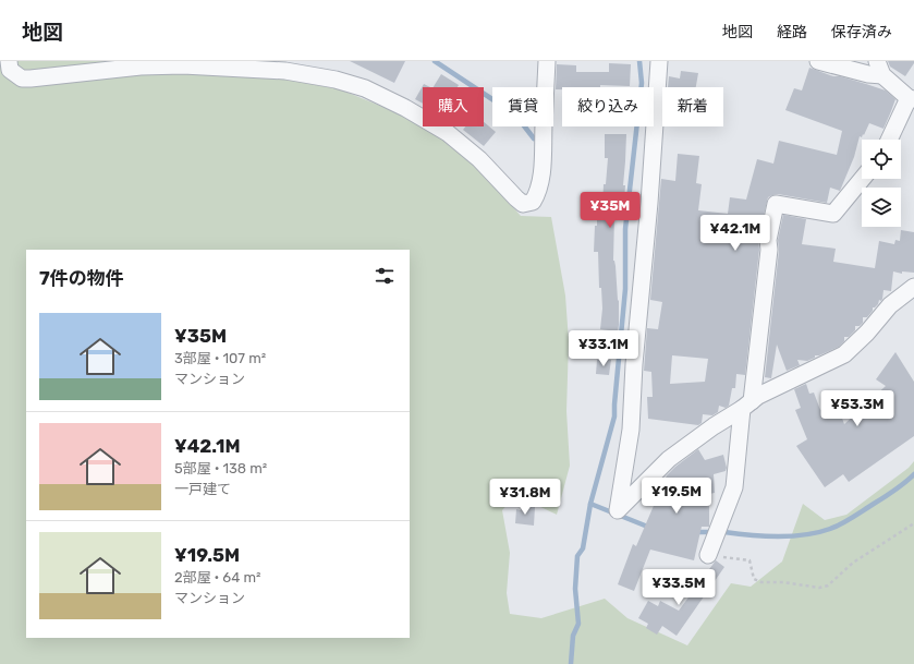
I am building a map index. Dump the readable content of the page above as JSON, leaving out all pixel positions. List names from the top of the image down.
{
  "page": {
    "header": "地図",
    "nav": ["地図", "経路", "保存済み"],
    "chip": [
      "購入",
      "賃貸",
      "絞り込み",
      "新着"
    ],
    "price": [
      "¥35M",
      "¥42.1M",
      "¥33.1M",
      "¥53.3M",
      "¥19.5M",
      "¥31.8M",
      "¥33.5M"
    ],
    "heading": "7件の物件",
    "list": [
      {
        "name": "¥35M",
        "note": "3部屋 · 107 m² · マンション"
      },
      {
        "name": "¥42.1M",
        "note": "5部屋 · 138 m² · 一戸建て"
      },
      {
        "name": "¥19.5M",
        "note": "2部屋 · 64 m² · マンション"
      }
    ]
  }
}
